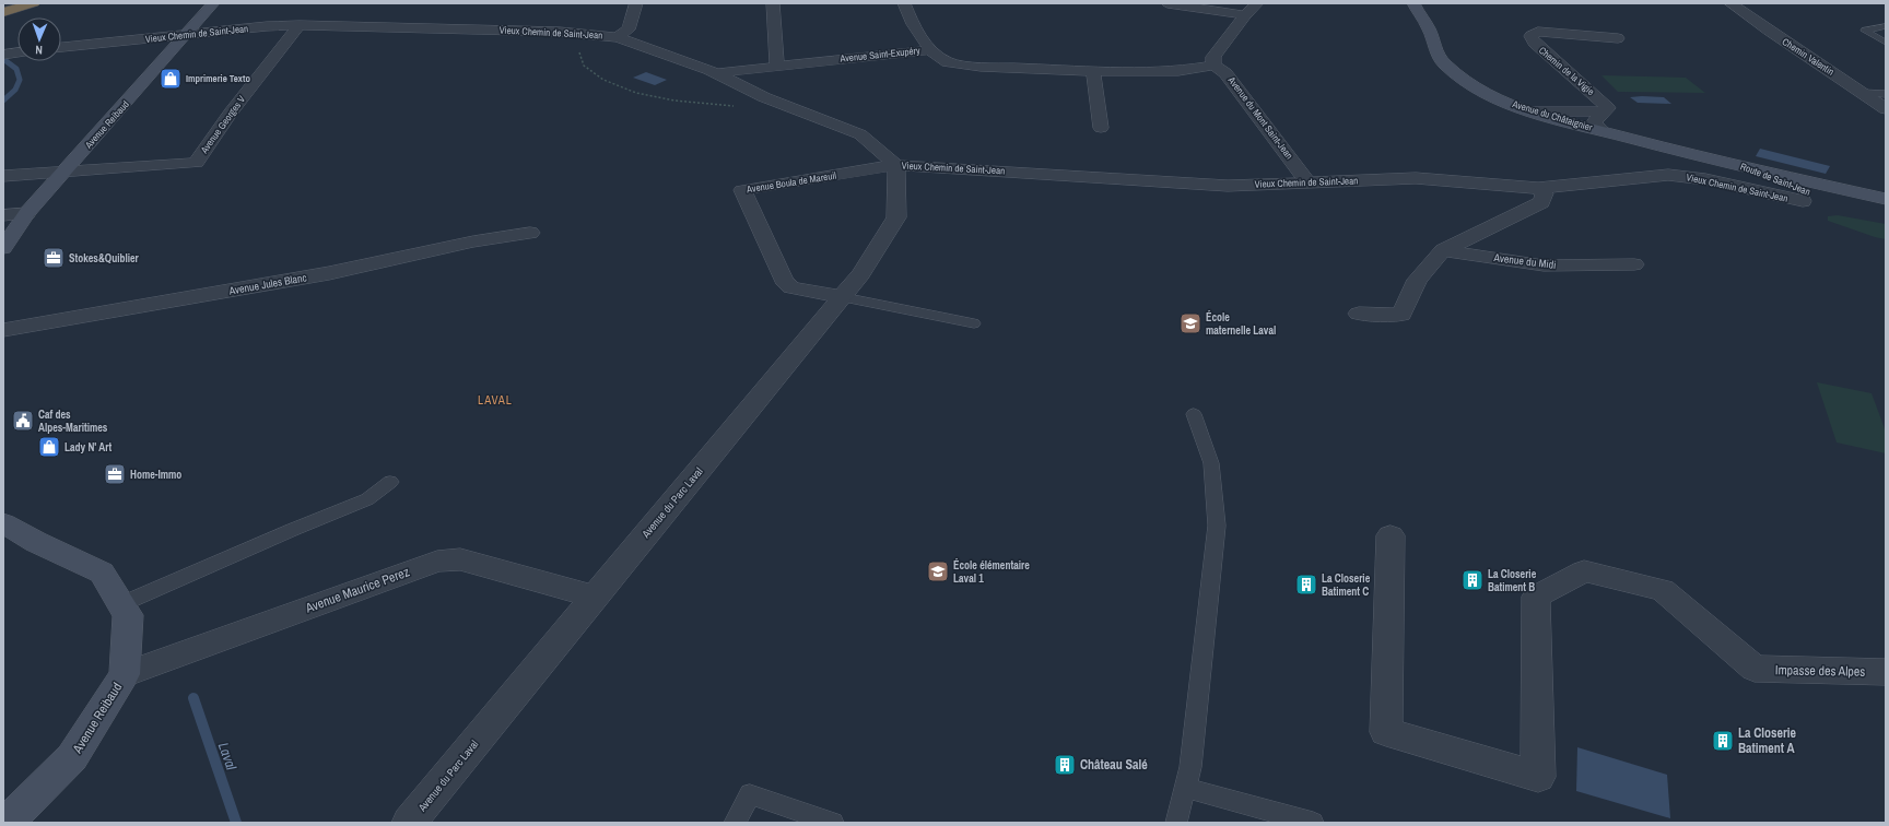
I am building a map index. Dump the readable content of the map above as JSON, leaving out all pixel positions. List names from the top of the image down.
{
  "streets": {
    "street": [
      "Vieux Chemin de Saint-Jean",
      "Avenue Saint-Exupéry",
      "Chemin Valentin",
      "Chemin de la Vigie",
      "Avenue du Châtaignier",
      "Avenue du Mont Saint-Jean",
      "Avenue Reibaud",
      "Avenue Georges V",
      "Route de Saint-Jean",
      "Avenue Boula de Mareuil",
      "Avenue du Midi",
      "Avenue Jules Blanc",
      "Avenue du Parc Laval",
      "Avenue Maurice Perez",
      "Impasse des Alpes"
    ]
  },
  "crossings": [
    ["Vieux Chemin de Saint-Jean", "Avenue Saint-Exupéry"],
    ["Vieux Chemin de Saint-Jean", "Avenue du Mont Saint-Jean"],
    ["Vieux Chemin de Saint-Jean", "Avenue Reibaud"],
    ["Vieux Chemin de Saint-Jean", "Avenue Georges V"],
    ["Vieux Chemin de Saint-Jean", "Route de Saint-Jean"],
    ["Vieux Chemin de Saint-Jean", "Avenue Boula de Mareuil"],
    ["Vieux Chemin de Saint-Jean", "Avenue du Parc Laval"],
    ["Avenue Saint-Exupéry", "Avenue du Mont Saint-Jean"],
    ["Chemin de la Vigie", "Avenue du Châtaignier"],
    ["Avenue du Châtaignier", "Route de Saint-Jean"],
    ["Avenue Reibaud", "Avenue Georges V"],
    ["Avenue Reibaud", "Avenue Maurice Perez"],
    ["Avenue Boula de Mareuil", "Avenue du Parc Laval"],
    ["Avenue du Parc Laval", "Avenue Maurice Perez"]
  ],
  "districts": ["LAVAL"],
  "water": ["Laval"],
  "places": {
    "shop": ["Imprimerie Texto", "Lady N' Art"],
    "office": ["Stokes&Quiblier", "Home-Immo"],
    "school or university": ["École maternelle Laval", "École élémentaire Laval 1"],
    "public building": ["Caf des Alpes-Maritimes"],
    "building": [
      "La Closerie Batiment B",
      "La Closerie Batiment C",
      "La Closerie Batiment A",
      "Château Salé"
    ]
  },
  "north": "bottom"
}
